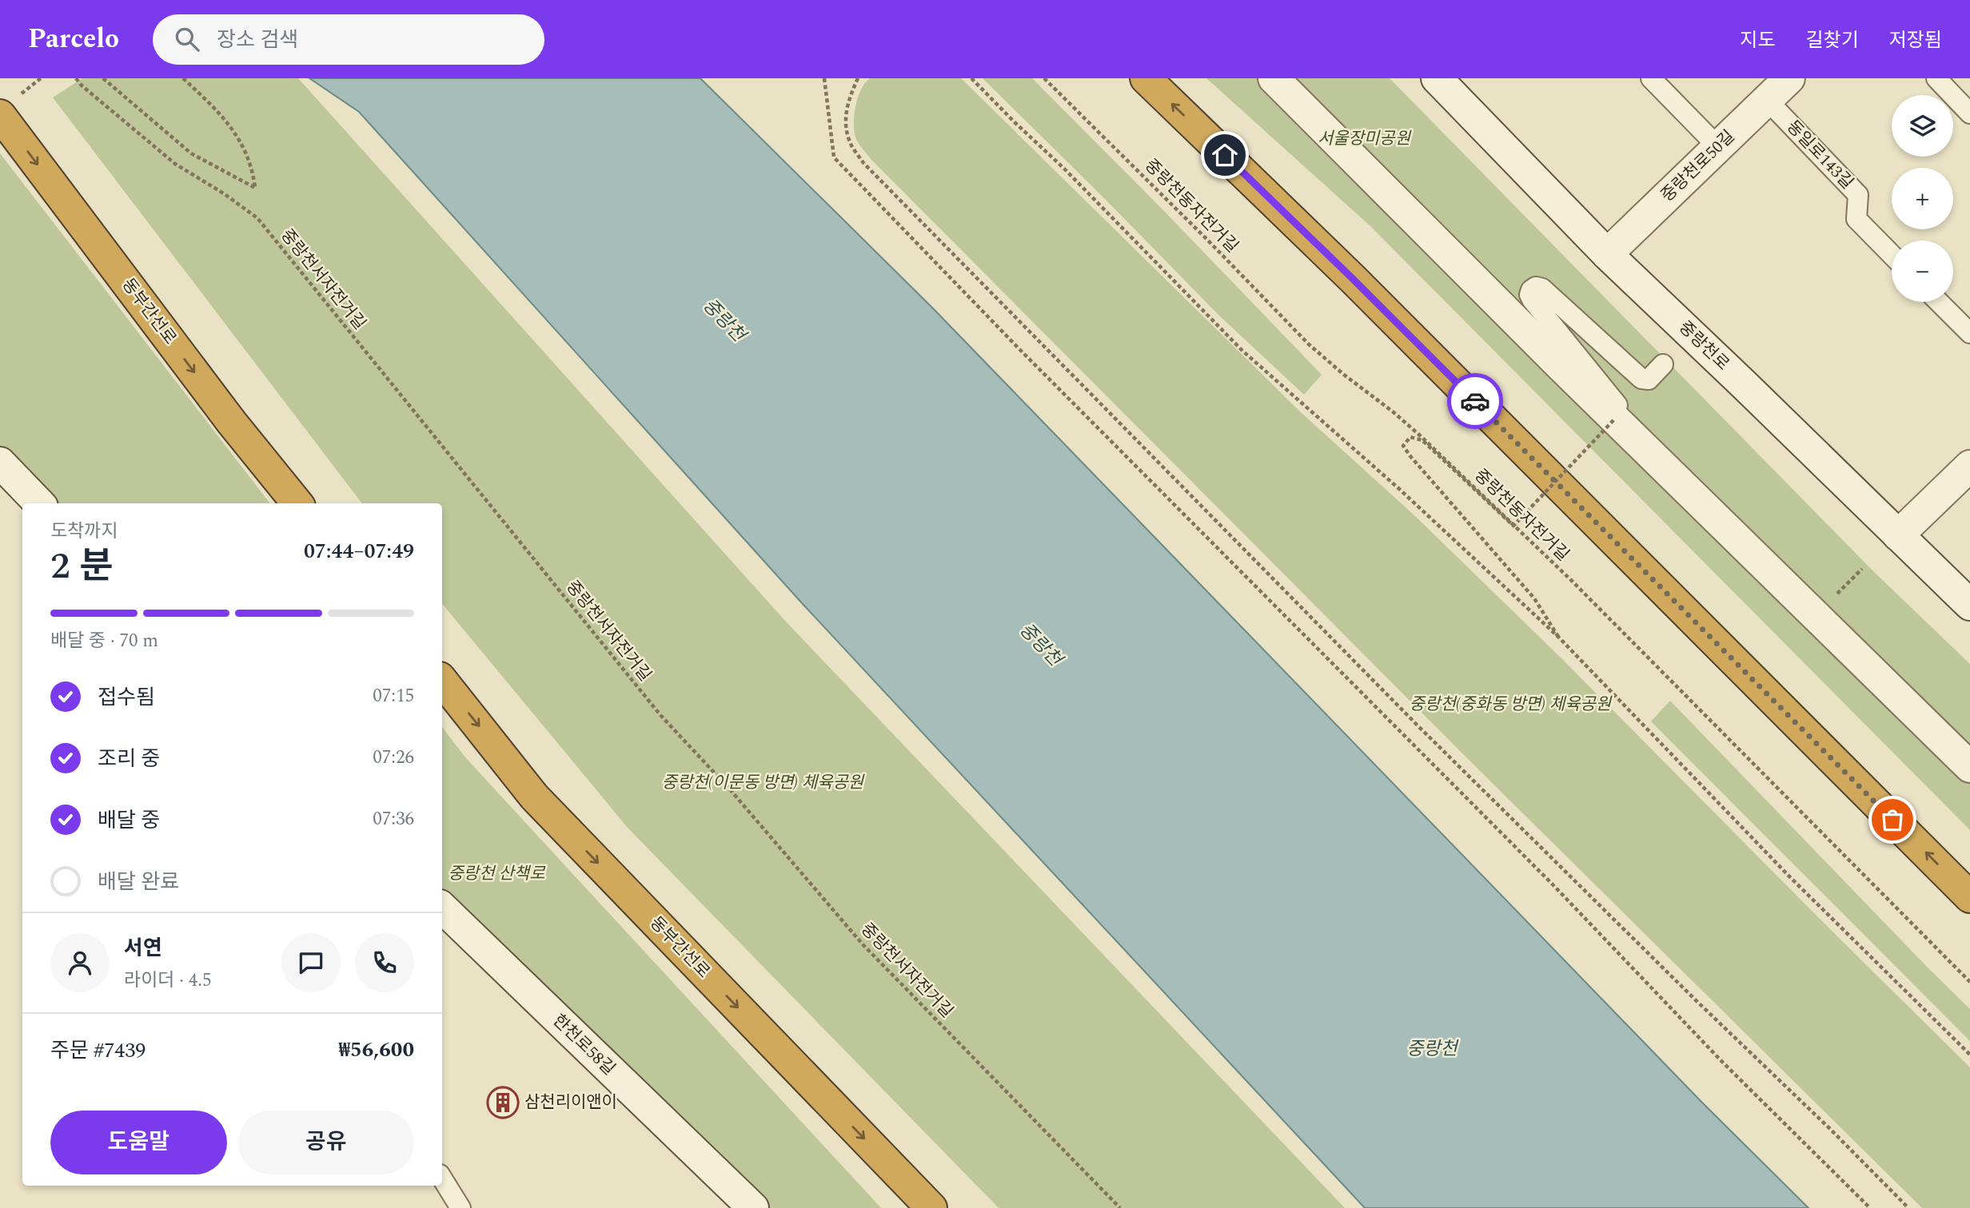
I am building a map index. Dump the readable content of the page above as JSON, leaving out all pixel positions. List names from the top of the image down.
{
  "streets": {
    "highway": ["동부간선로"],
    "street": ["중랑천로50길", "중랑천로", "한천로58길"],
    "lane": ["동일로143길"],
    "path": ["중랑천동자전거길", "중랑천서자전거길"]
  },
  "crossings": [
    ["동일로143길", "중랑천로50길"],
    ["중랑천로50길", "중랑천로"]
  ],
  "one_way": ["동부간선로"],
  "water": ["중랑천"],
  "parks": [
    "서울장미공원",
    "중랑천(중화동 방면) 체육공원",
    "중랑천(이문동 방면) 체육공원",
    "중랑천 산책로"
  ],
  "places": {
    "building": ["삼천리이앤이"]
  },
  "page": {
    "header": "Parcelo",
    "search": "장소 검색",
    "nav": ["지도", "길찾기", "저장됨"],
    "map_buttons": ["+", "−"],
    "heading": ["2 분", "도착까지", "07:44–07:49"],
    "panel": [
      "서연",
      "라이더 · 4.5",
      "주문 #7439",
      "₩56,600"
    ],
    "bar": "배달 중 · 70 m",
    "list": [
      ["접수됨", "07:15"],
      ["조리 중", "07:26"],
      ["배달 중", "07:36"],
      "배달 완료"
    ],
    "buttons": ["도움말", "공유"]
  }
}
